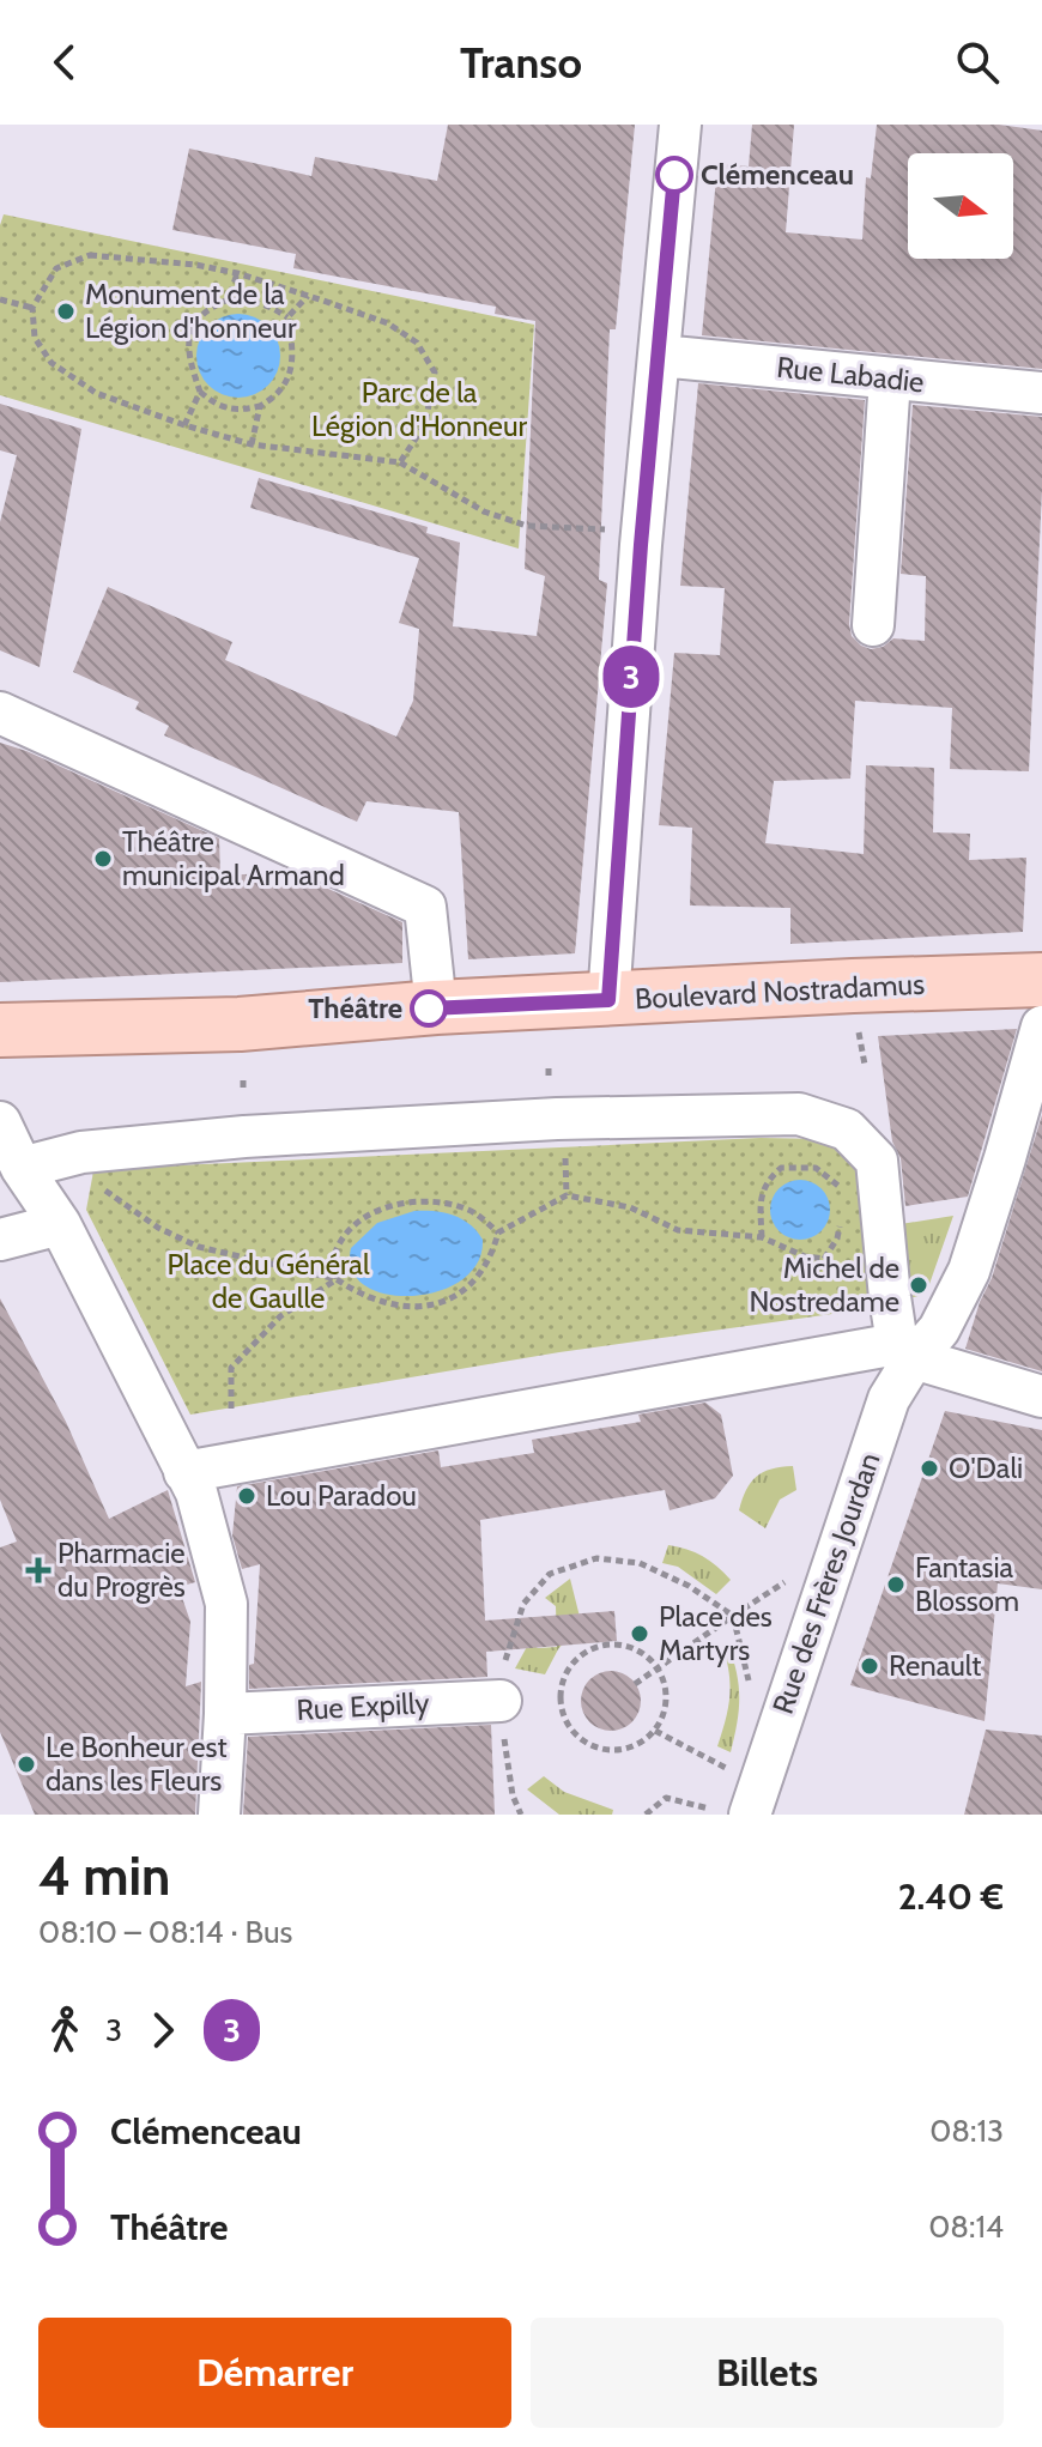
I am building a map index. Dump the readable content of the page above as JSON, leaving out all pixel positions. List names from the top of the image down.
{
  "streets": {
    "main road": ["Boulevard Nostradamus"],
    "street": ["Rue Labadie", "Rue des Frères Jourdan", "Rue Expilly"]
  },
  "parks": ["Parc de la Légion d'Honneur", "Place du Général de Gaulle"],
  "places": {
    "other": [
      "Clémenceau",
      "Monument de la Légion d'honneur",
      "Théâtre municipal Armand",
      "Théâtre",
      "Michel de Nostredame",
      "O'Dali",
      "Lou Paradou",
      "Fantasia Blossom",
      "Place des Martyrs",
      "Renault",
      "Le Bonheur est dans les Fleurs"
    ],
    "health": ["Pharmacie du Progrès"]
  },
  "lines": ["bus line 3"],
  "north": "right",
  "page": {
    "header": "Transo",
    "on_map": "3",
    "heading": ["4 min", "08:10 – 08:14 · Bus", "2.40 €"],
    "legs": ["3", "3"],
    "list": [
      {
        "name": "Clémenceau",
        "value": "08:13"
      },
      {
        "name": "Théâtre",
        "value": "08:14"
      }
    ],
    "buttons": ["Démarrer", "Billets"]
  }
}
